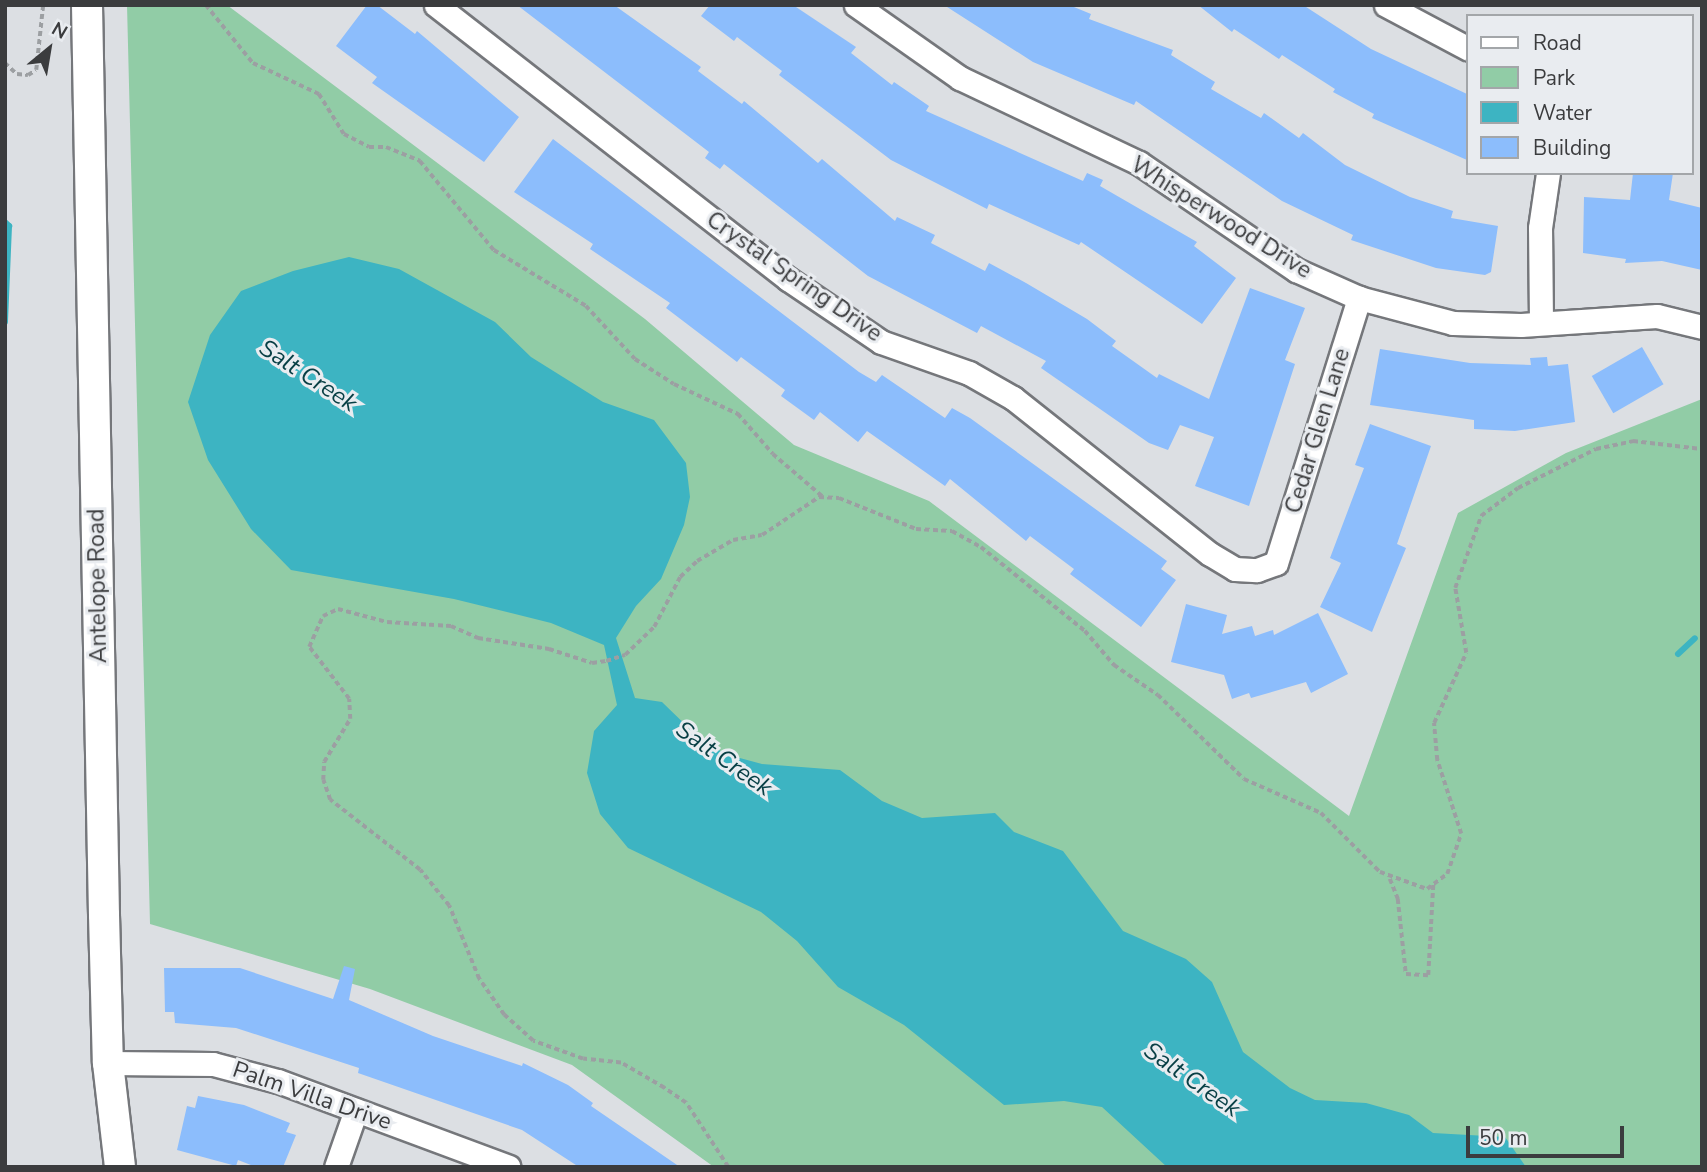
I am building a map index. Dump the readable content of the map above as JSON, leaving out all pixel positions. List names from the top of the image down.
{
  "streets": {
    "street": [
      "Whisperwood Drive",
      "Crystal Spring Drive",
      "Cedar Glen Lane",
      "Antelope Road",
      "Palm Villa Drive"
    ]
  },
  "crossings": [
    ["Whisperwood Drive", "Cedar Glen Lane"],
    ["Crystal Spring Drive", "Cedar Glen Lane"],
    ["Antelope Road", "Palm Villa Drive"]
  ],
  "water": ["Salt Creek"],
  "legend": [
    "Road",
    "Park",
    "Water",
    "Building"
  ],
  "scale_bar": "50 m",
  "north": "top right"
}
